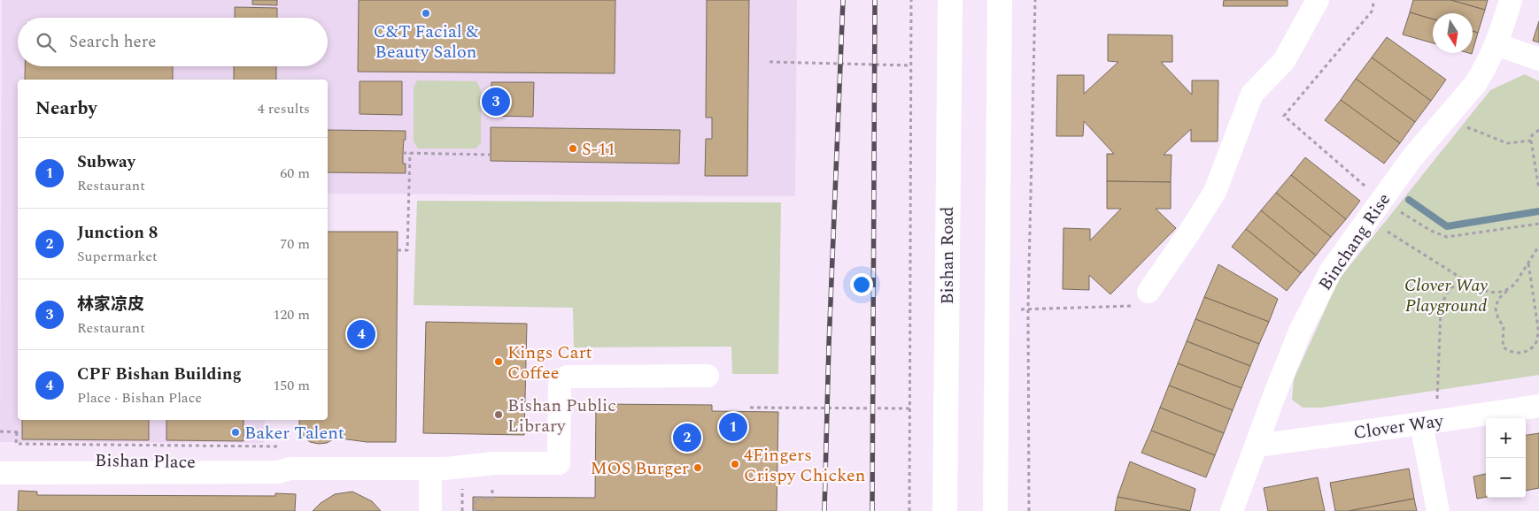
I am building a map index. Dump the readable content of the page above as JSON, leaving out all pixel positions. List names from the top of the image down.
{
  "streets": {
    "main road": ["Bishan Road"],
    "street": ["Binchang Rise", "Clover Way", "Bishan Place"]
  },
  "crossings": [
    ["Binchang Rise", "Clover Way"]
  ],
  "parks": ["Clover Way Playground"],
  "places": [
    "C&T Facial & Beauty Salon",
    "S-11",
    "Kings Cart Coffee",
    "Bishan Public Library",
    "Baker Talent",
    "4Fingers Crispy Chicken",
    "MOS Burger"
  ],
  "north": "bottom",
  "page": {
    "search": "Search here",
    "heading": ["Nearby", "4 results"],
    "pins": [
      "3",
      "4",
      "1",
      "2"
    ],
    "list": [
      {
        "mark": "1",
        "name": "Subway",
        "note": "Restaurant",
        "value": "60 m"
      },
      {
        "mark": "2",
        "name": "Junction 8",
        "note": "Supermarket",
        "value": "70 m"
      },
      {
        "mark": "3",
        "name": "林家凉皮",
        "note": "Restaurant",
        "value": "120 m"
      },
      {
        "mark": "4",
        "name": "CPF Bishan Building",
        "note": "Place · Bishan Place",
        "value": "150 m"
      }
    ],
    "map_buttons": ["+", "−"]
  }
}
